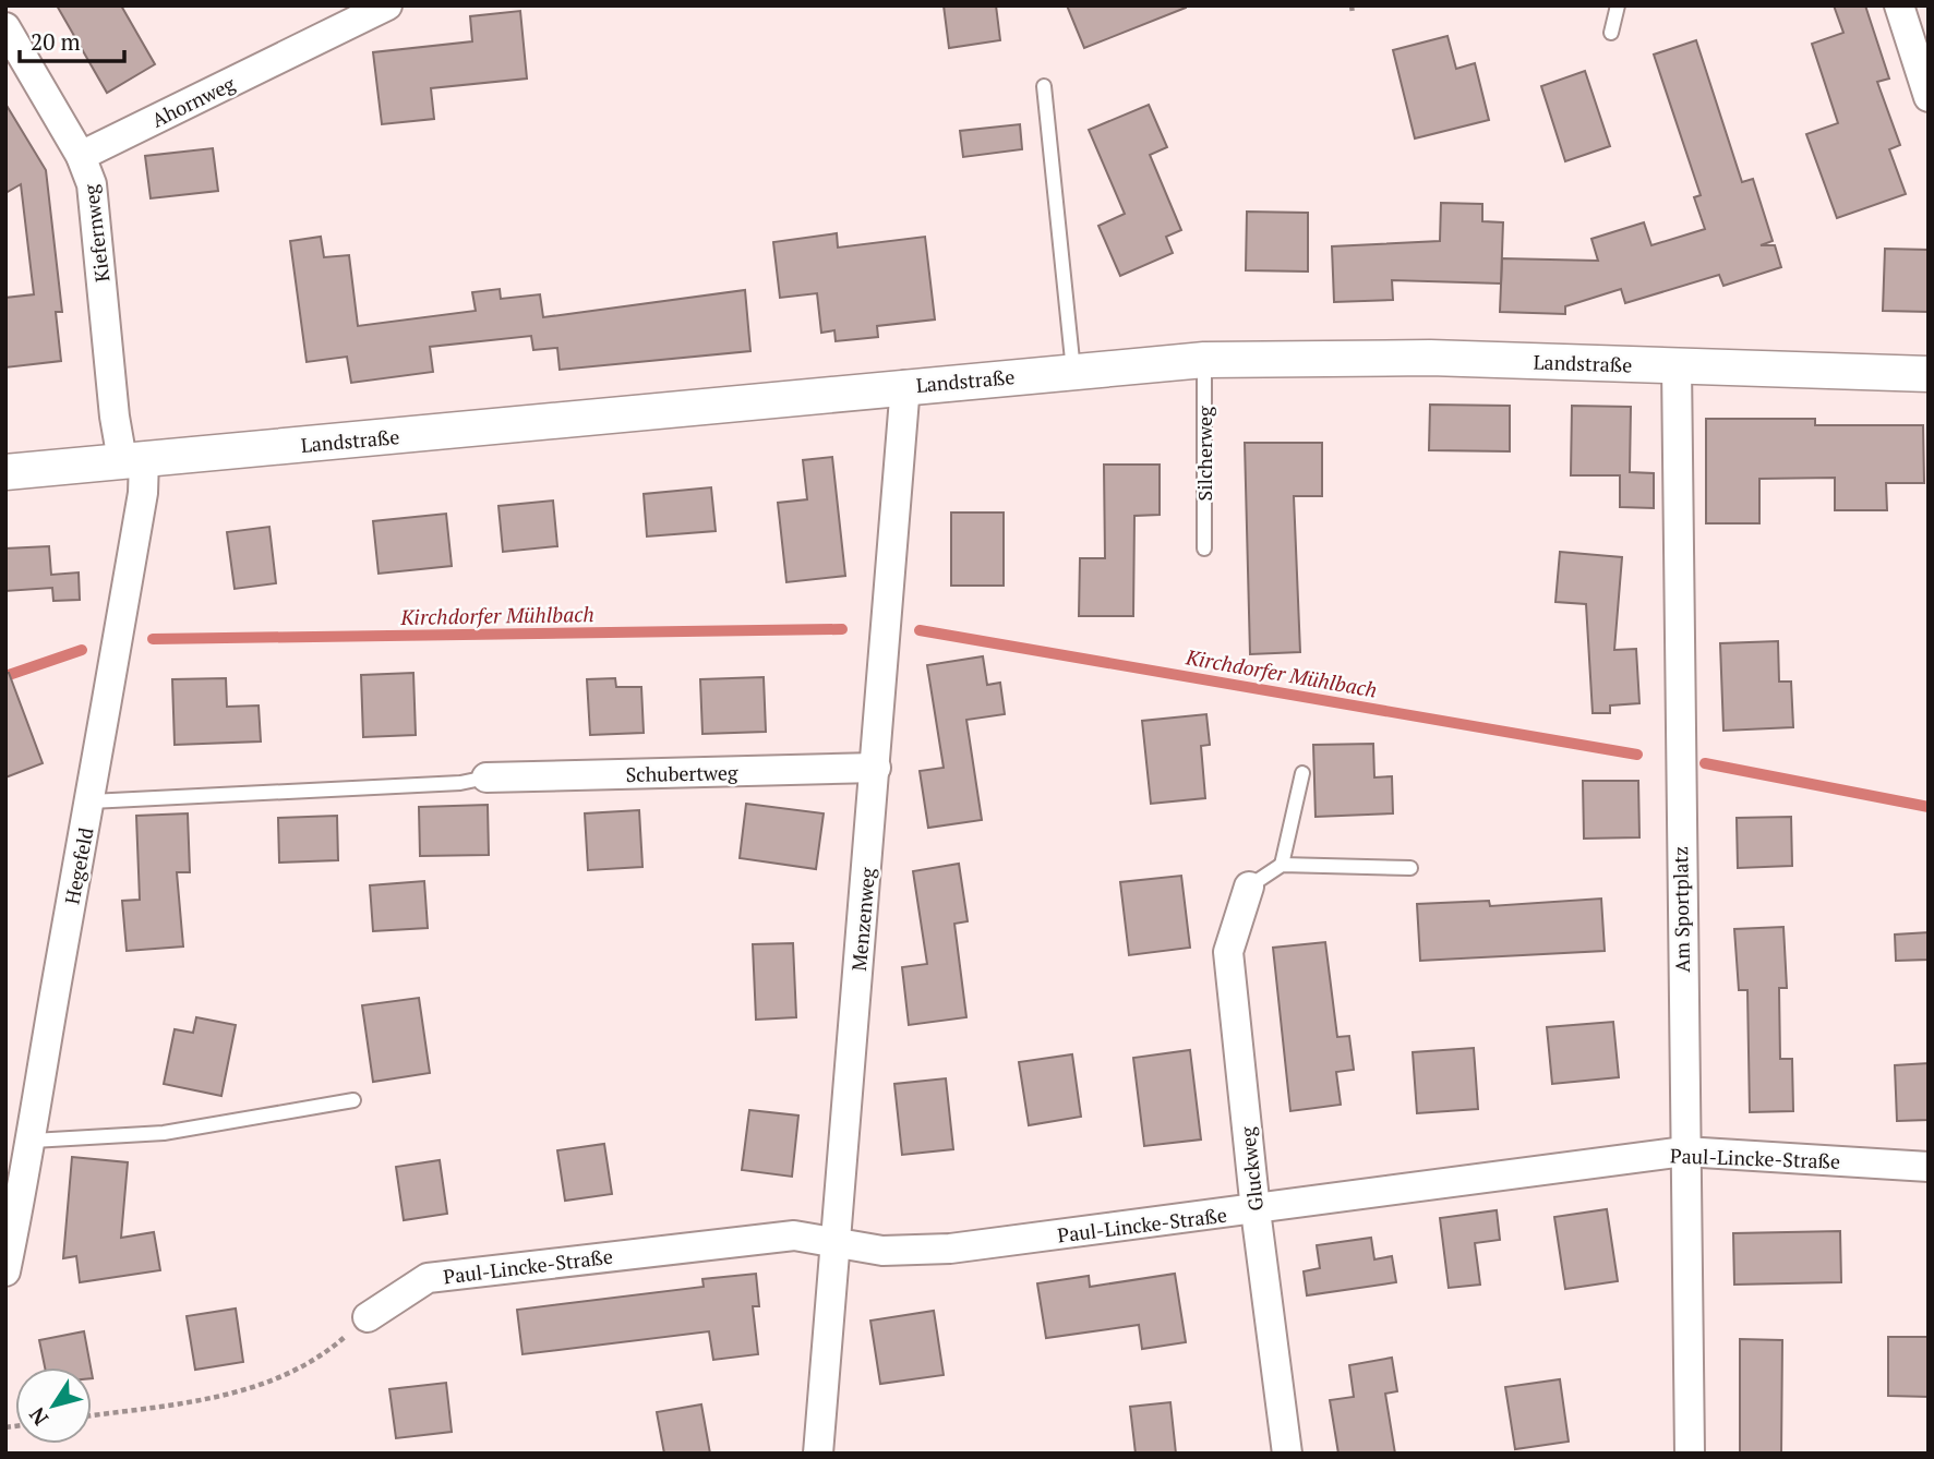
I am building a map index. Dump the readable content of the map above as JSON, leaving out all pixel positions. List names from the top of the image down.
{
  "streets": {
    "street": [
      "Ahornweg",
      "Kiefernweg",
      "Landstraße",
      "Schubertweg",
      "Hegefeld",
      "Am Sportplatz",
      "Menzenweg",
      "Paul-Lincke-Straße",
      "Gluckweg"
    ],
    "lane": ["Silcherweg"]
  },
  "crossings": [
    ["Ahornweg", "Kiefernweg"],
    ["Kiefernweg", "Landstraße"],
    ["Kiefernweg", "Hegefeld"],
    ["Landstraße", "Silcherweg"],
    ["Landstraße", "Hegefeld"],
    ["Landstraße", "Am Sportplatz"],
    ["Landstraße", "Menzenweg"],
    ["Schubertweg", "Menzenweg"],
    ["Am Sportplatz", "Paul-Lincke-Straße"],
    ["Menzenweg", "Paul-Lincke-Straße"],
    ["Paul-Lincke-Straße", "Gluckweg"]
  ],
  "water": ["Kirchdorfer Mühlbach"],
  "scale_bar": "20 m",
  "north": "bottom left"
}
